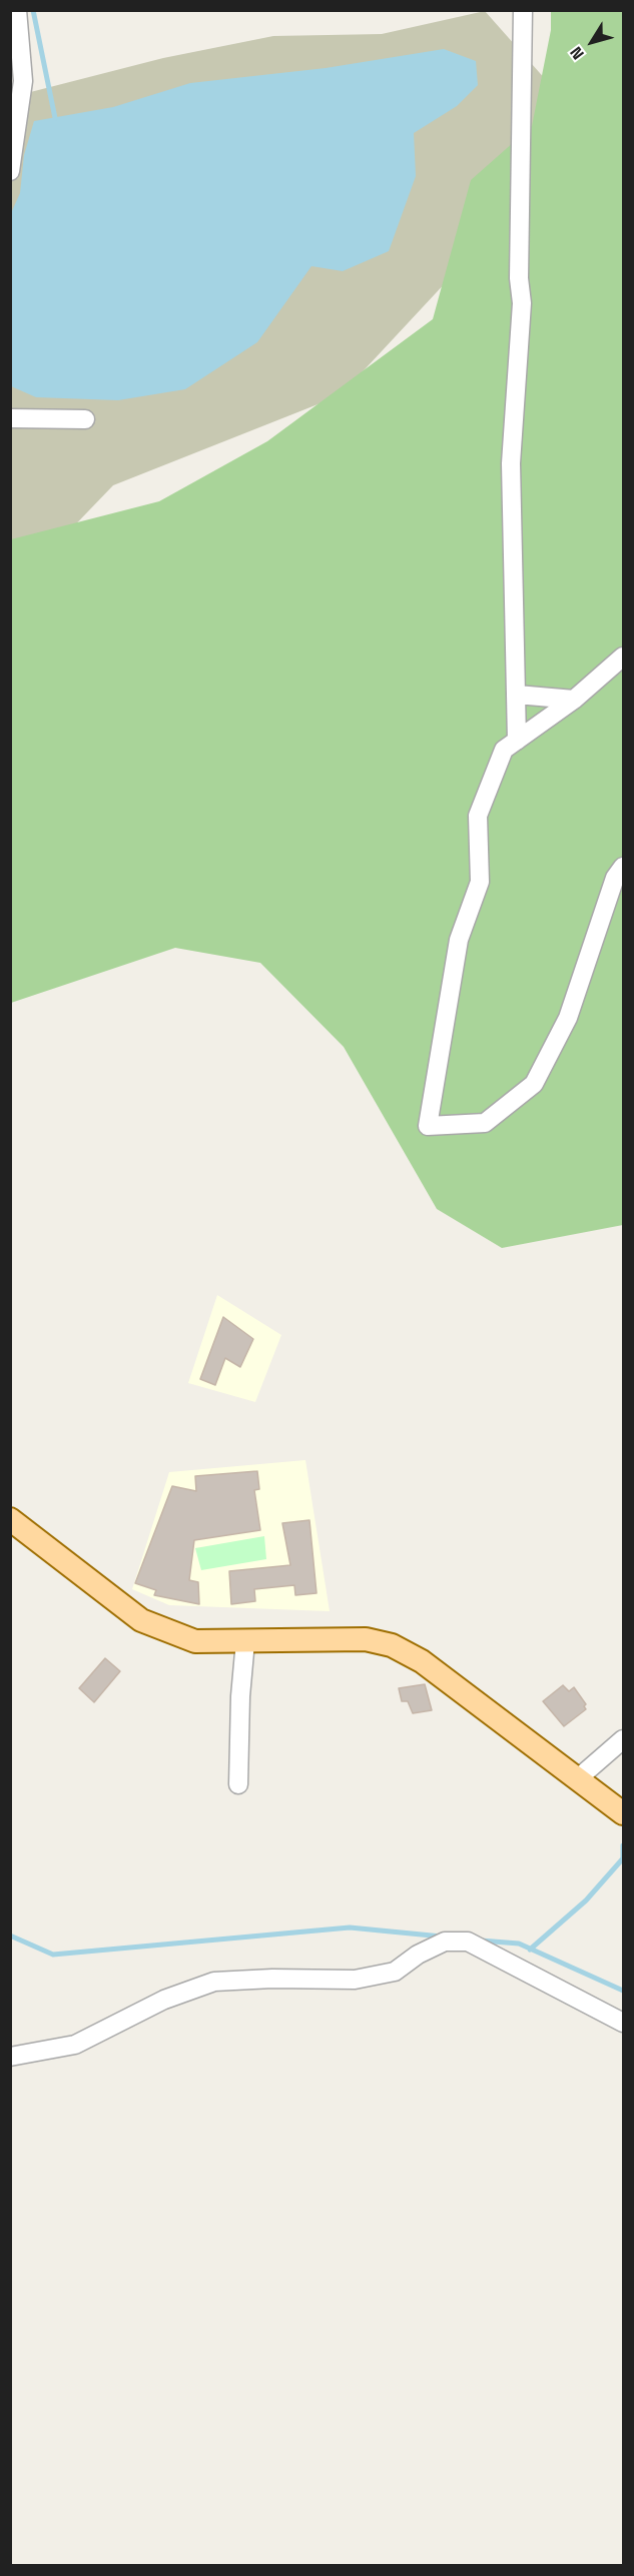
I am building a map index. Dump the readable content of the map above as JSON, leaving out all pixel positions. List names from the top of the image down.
{
  "north": "bottom left"
}
